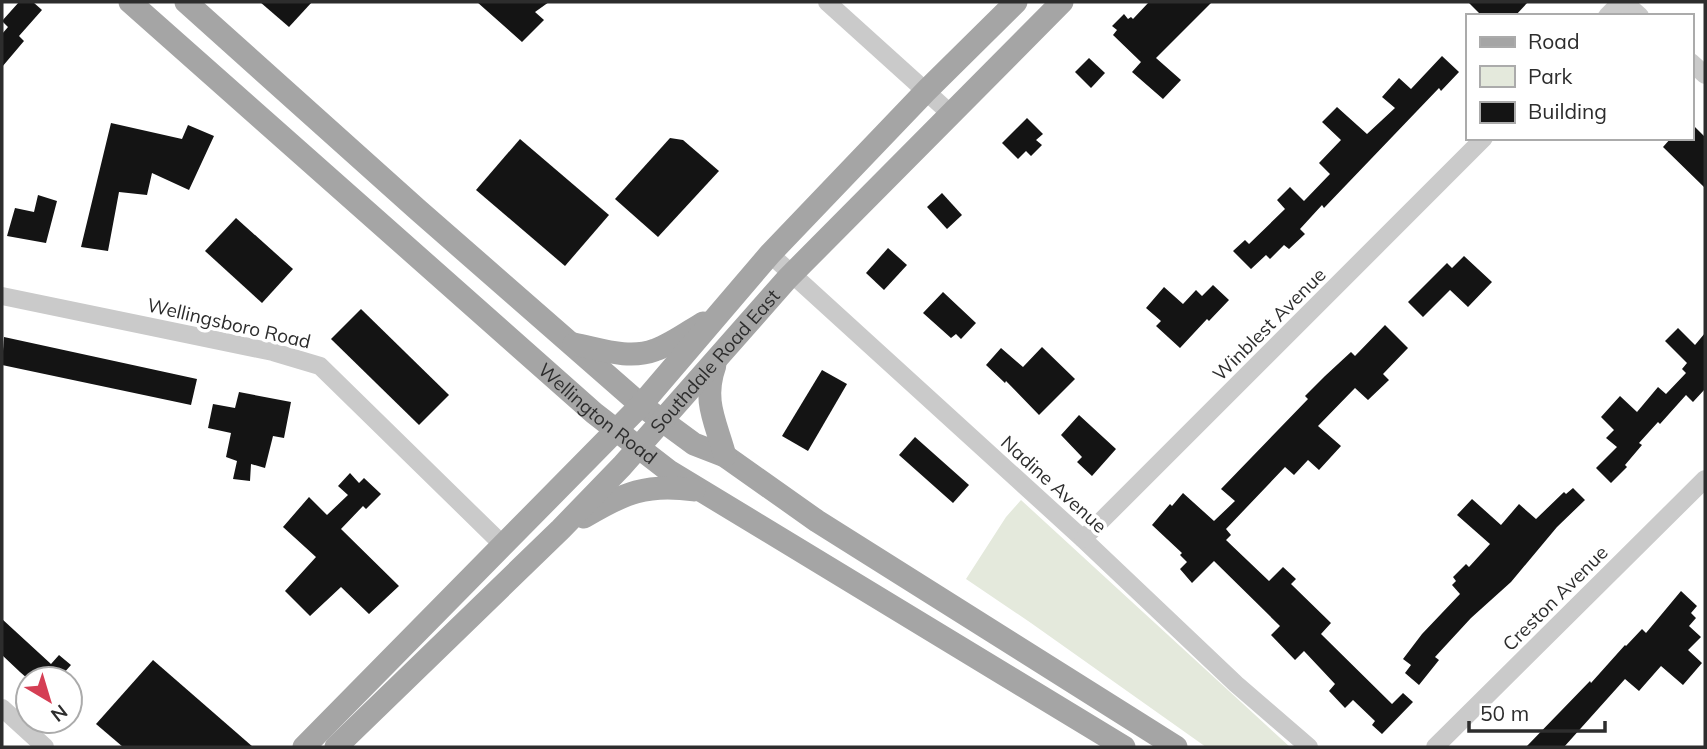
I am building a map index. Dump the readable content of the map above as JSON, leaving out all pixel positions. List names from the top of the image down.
{
  "streets": {
    "main road": ["Southdale Road East", "Wellington Road"],
    "street": [
      "Wellingsboro Road",
      "Winblest Avenue",
      "Nadine Avenue",
      "Creston Avenue"
    ]
  },
  "crossings": [
    ["Wellingsboro Road", "Southdale Road East"],
    ["Winblest Avenue", "Nadine Avenue"],
    ["Southdale Road East", "Wellington Road"],
    ["Southdale Road East", "Nadine Avenue"]
  ],
  "legend": ["Road", "Park", "Building"],
  "scale_bar": "50 m",
  "north": "bottom right"
}
